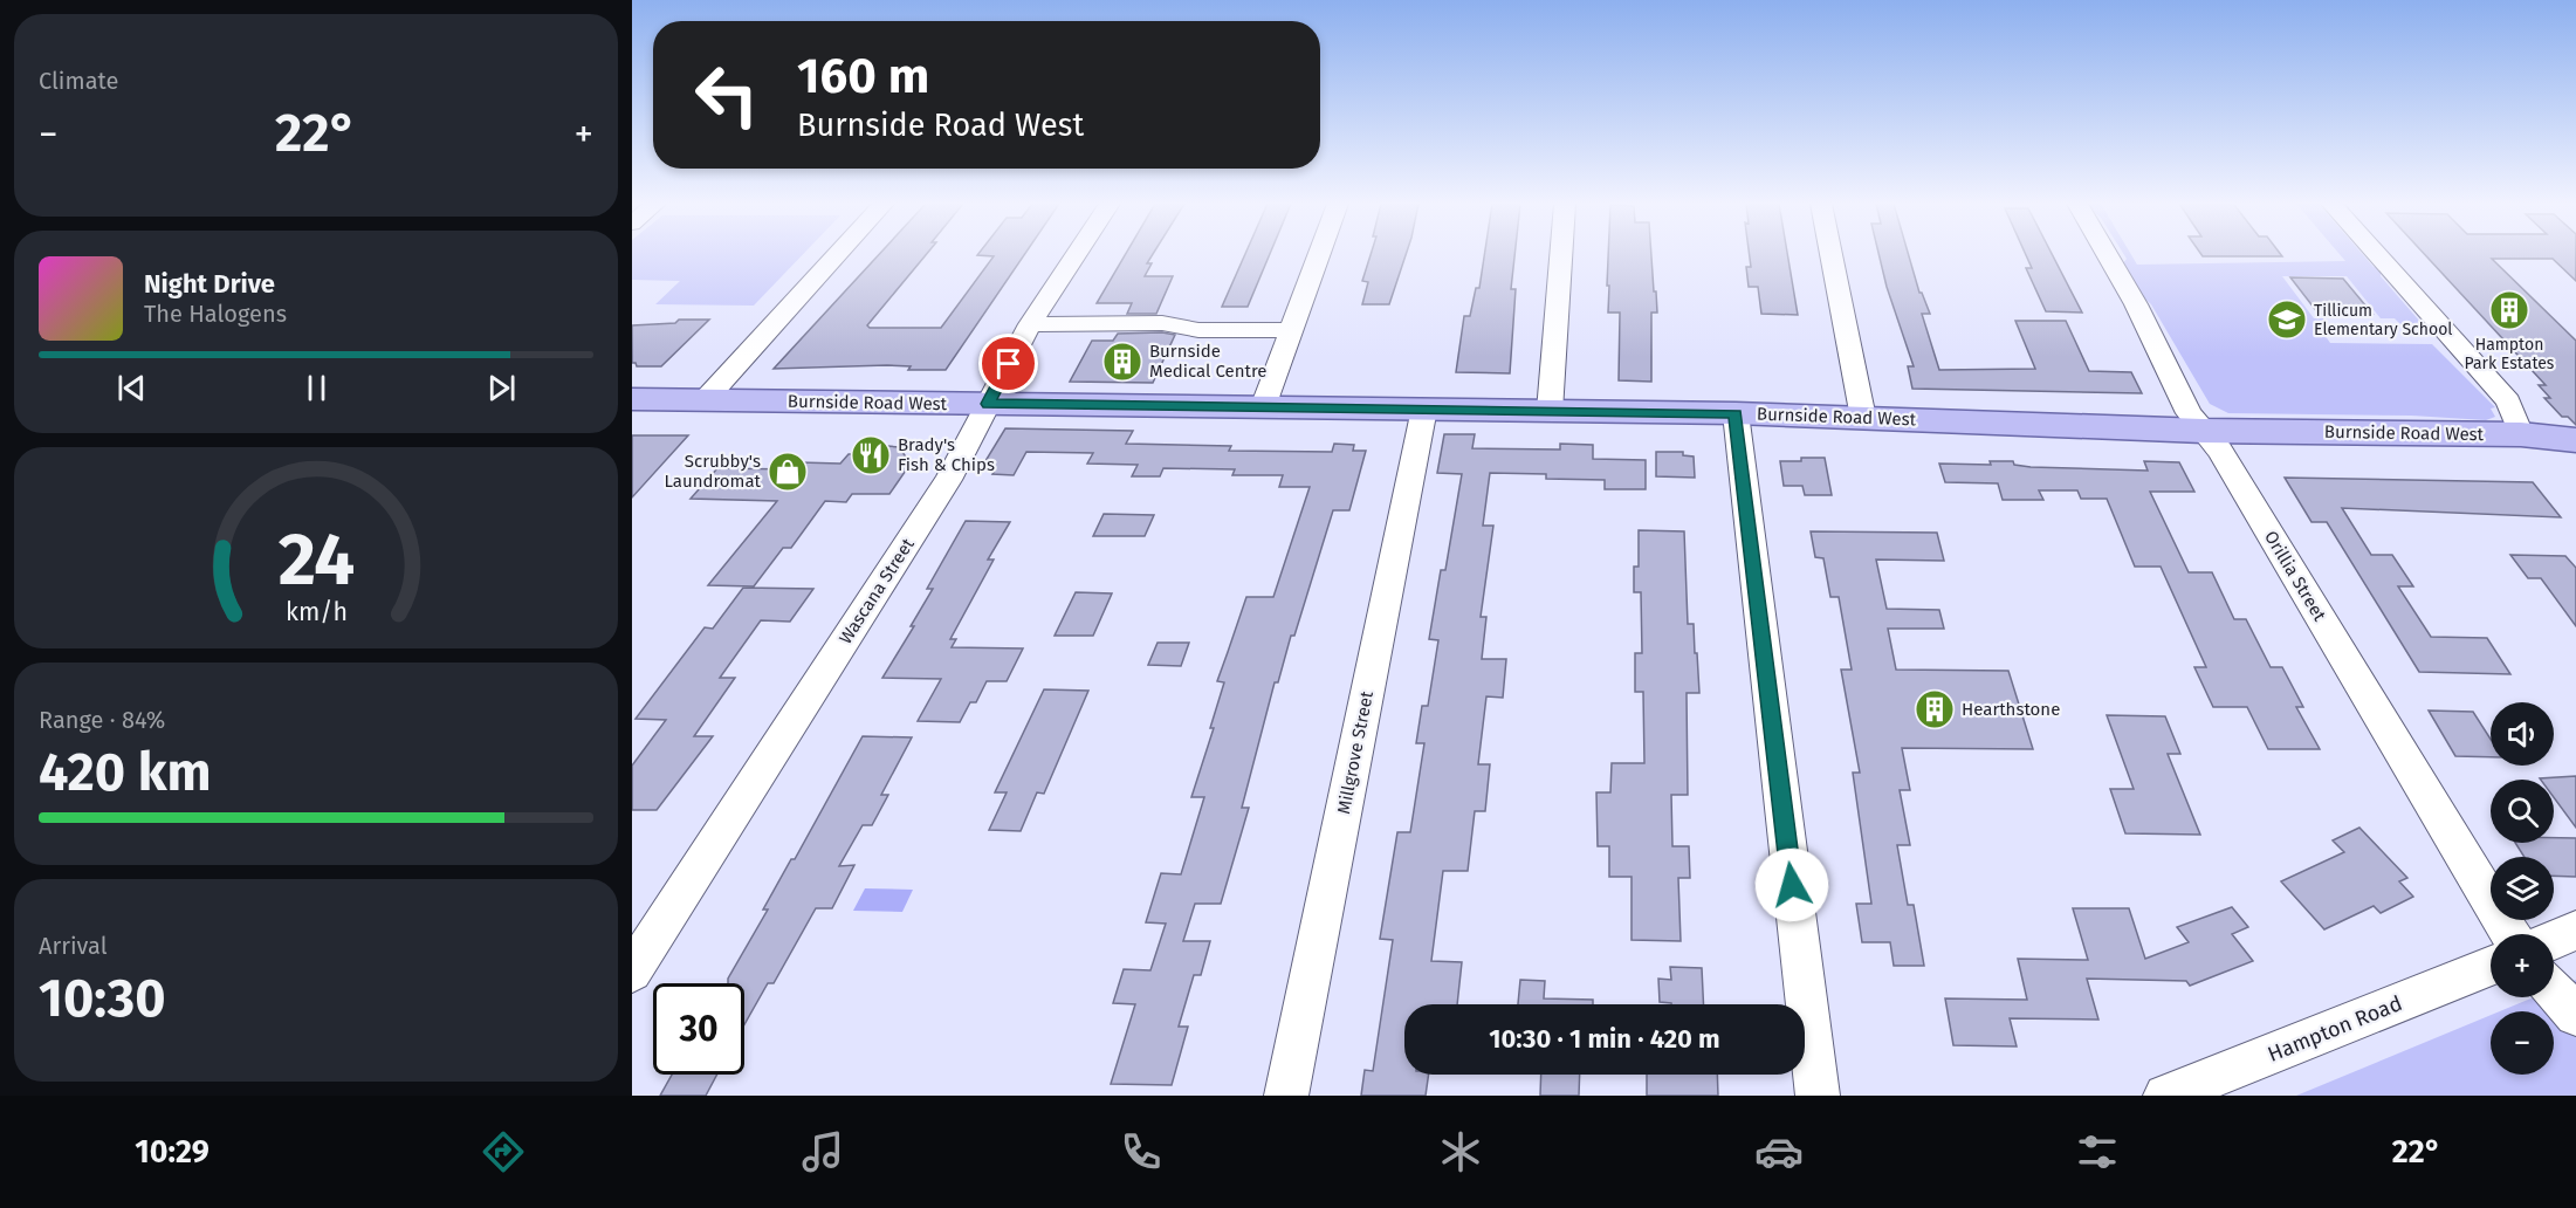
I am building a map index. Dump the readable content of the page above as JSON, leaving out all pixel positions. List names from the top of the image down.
{
  "streets": {
    "main road": ["Burnside Road West"],
    "street": [
      "Orillia Street",
      "Wascana Street",
      "Millgrove Street",
      "Hampton Road"
    ]
  },
  "crossings": [
    ["Burnside Road West", "Orillia Street"],
    ["Burnside Road West", "Wascana Street"],
    ["Burnside Road West", "Millgrove Street"]
  ],
  "places": {
    "building": ["Hampton Park Estates", "Burnside Medical Centre", "Hearthstone"],
    "school or university": ["Tillicum Elementary School"],
    "restaurant": ["Brady's Fish & Chips"],
    "shop": ["Scrubby's Laundromat"]
  },
  "page": {
    "tile": [
      "Climate",
      ["Range · 84%", "420 km"],
      ["Arrival", "10:30"]
    ],
    "turn": ["160 m", "Burnside Road West"],
    "heat": ["−", "22°", "+"],
    "song": ["Night Drive", "The Halogens"],
    "map_buttons": ["+", "−"],
    "limit": "30",
    "trip": "10:30 · 1 min · 420 m",
    "tabs": ["10:29", "22°"],
    "gauge": ["24", "km/h"]
  }
}
